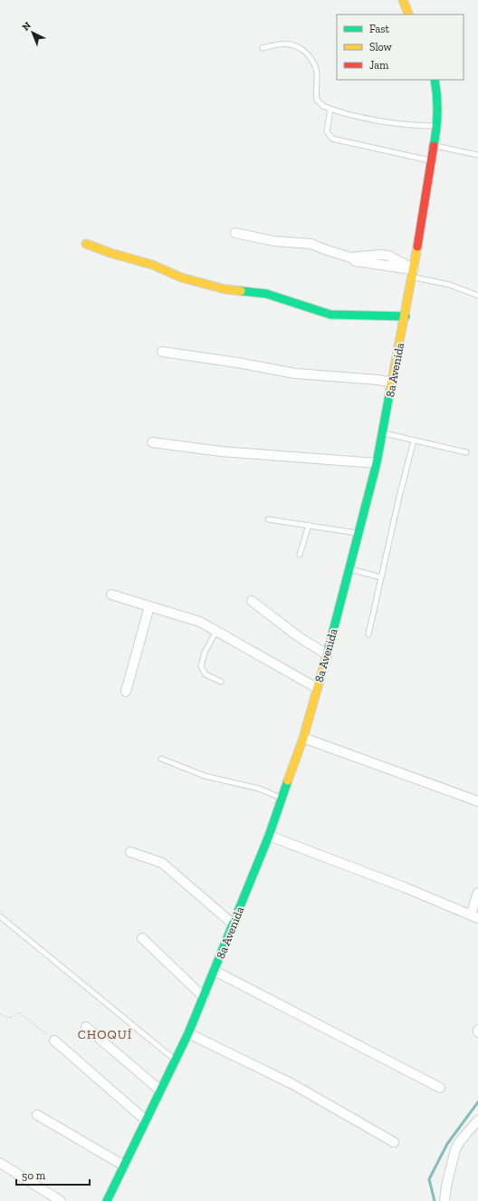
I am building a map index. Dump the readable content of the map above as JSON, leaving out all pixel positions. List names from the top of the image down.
{
  "streets": {
    "street": ["8a Avenida"]
  },
  "districts": ["CHOQUÍ"],
  "legend": ["Fast", "Slow", "Jam"],
  "scale_bar": "50 m",
  "north": "top left"
}
